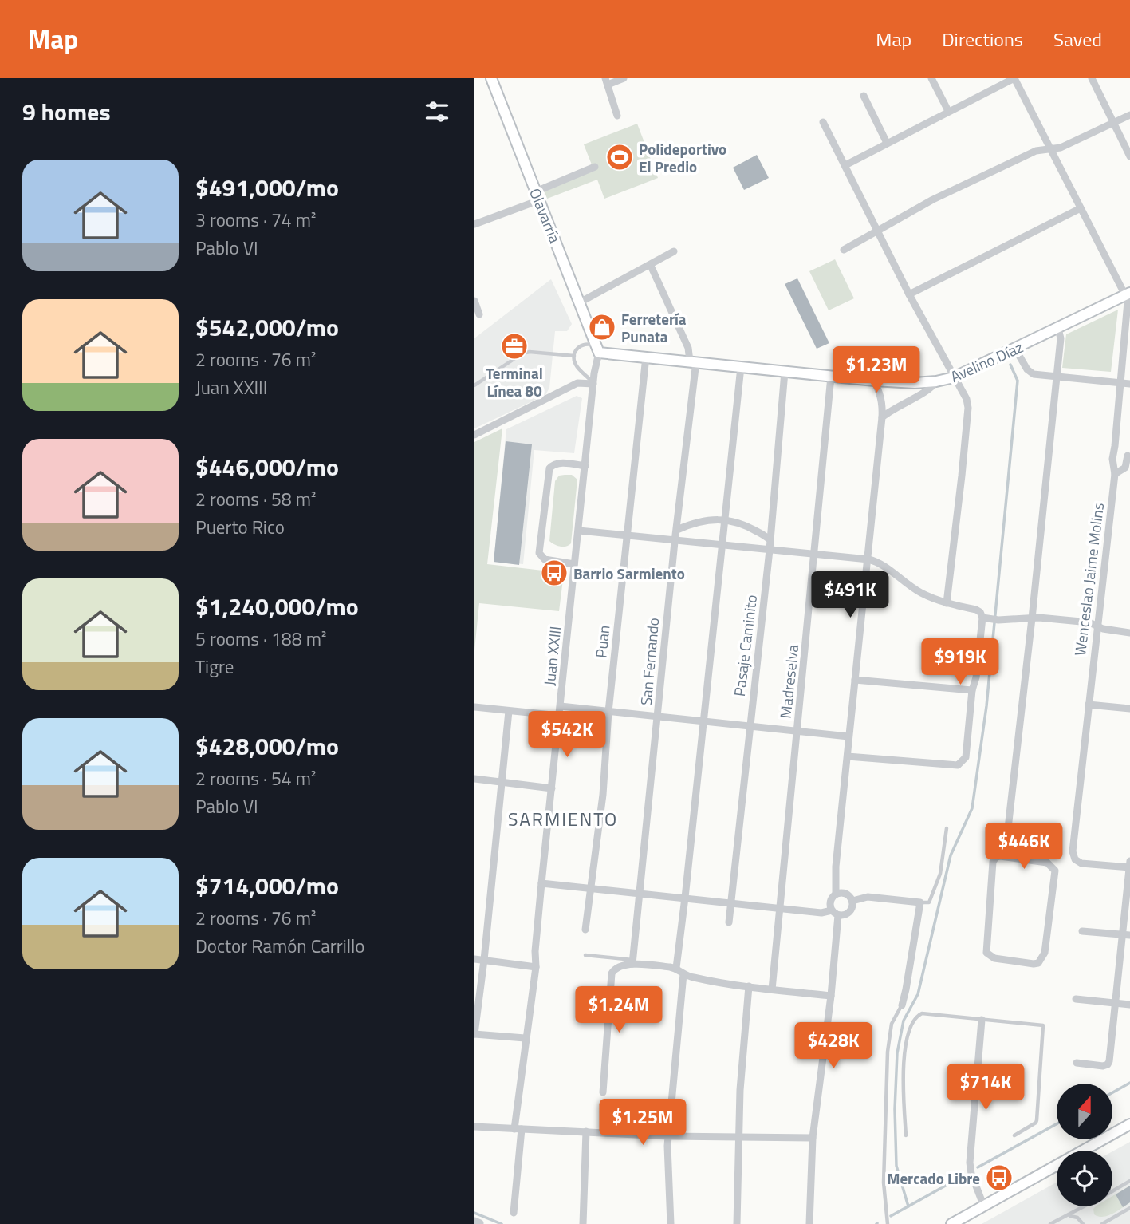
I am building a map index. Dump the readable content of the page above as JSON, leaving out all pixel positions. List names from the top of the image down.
{
  "streets": {
    "street": [
      "Olavarría",
      "Avelino Díaz",
      "Wenceslao Jaime Molins",
      "Puan",
      "Pasaje Caminito",
      "Juan XXIII",
      "San Fernando",
      "Madreselva"
    ]
  },
  "crossings": [
    ["Olavarría", "Avelino Díaz"],
    ["Olavarría", "Juan XXIII"],
    ["Avelino Díaz", "Wenceslao Jaime Molins"],
    ["Avelino Díaz", "Puan"],
    ["Avelino Díaz", "Pasaje Caminito"],
    ["Avelino Díaz", "Juan XXIII"],
    ["Avelino Díaz", "San Fernando"],
    ["Avelino Díaz", "Madreselva"]
  ],
  "districts": ["SARMIENTO"],
  "places": {
    "sports": ["Polideportivo El Predio"],
    "shop": ["Ferretería Punata"],
    "office": ["Terminal Línea 80"],
    "bus stop": ["Barrio Sarmiento", "Mercado Libre"]
  },
  "north": "top",
  "page": {
    "header": "Map",
    "nav": ["Map", "Directions", "Saved"],
    "heading": "9 homes",
    "list": [
      {
        "name": "$491,000/mo",
        "note": "3 rooms · 74 m² · Pablo VI"
      },
      {
        "name": "$542,000/mo",
        "note": "2 rooms · 76 m² · Juan XXIII"
      },
      {
        "name": "$446,000/mo",
        "note": "2 rooms · 58 m² · Puerto Rico"
      },
      {
        "name": "$1,240,000/mo",
        "note": "5 rooms · 188 m² · Tigre"
      },
      {
        "name": "$428,000/mo",
        "note": "2 rooms · 54 m² · Pablo VI"
      },
      {
        "name": "$714,000/mo",
        "note": "2 rooms · 76 m² · Doctor Ramón Carrillo"
      }
    ],
    "price": [
      "$1.23M",
      "$491K",
      "$919K",
      "$542K",
      "$446K",
      "$1.24M",
      "$428K",
      "$714K",
      "$1.25M"
    ]
  }
}
